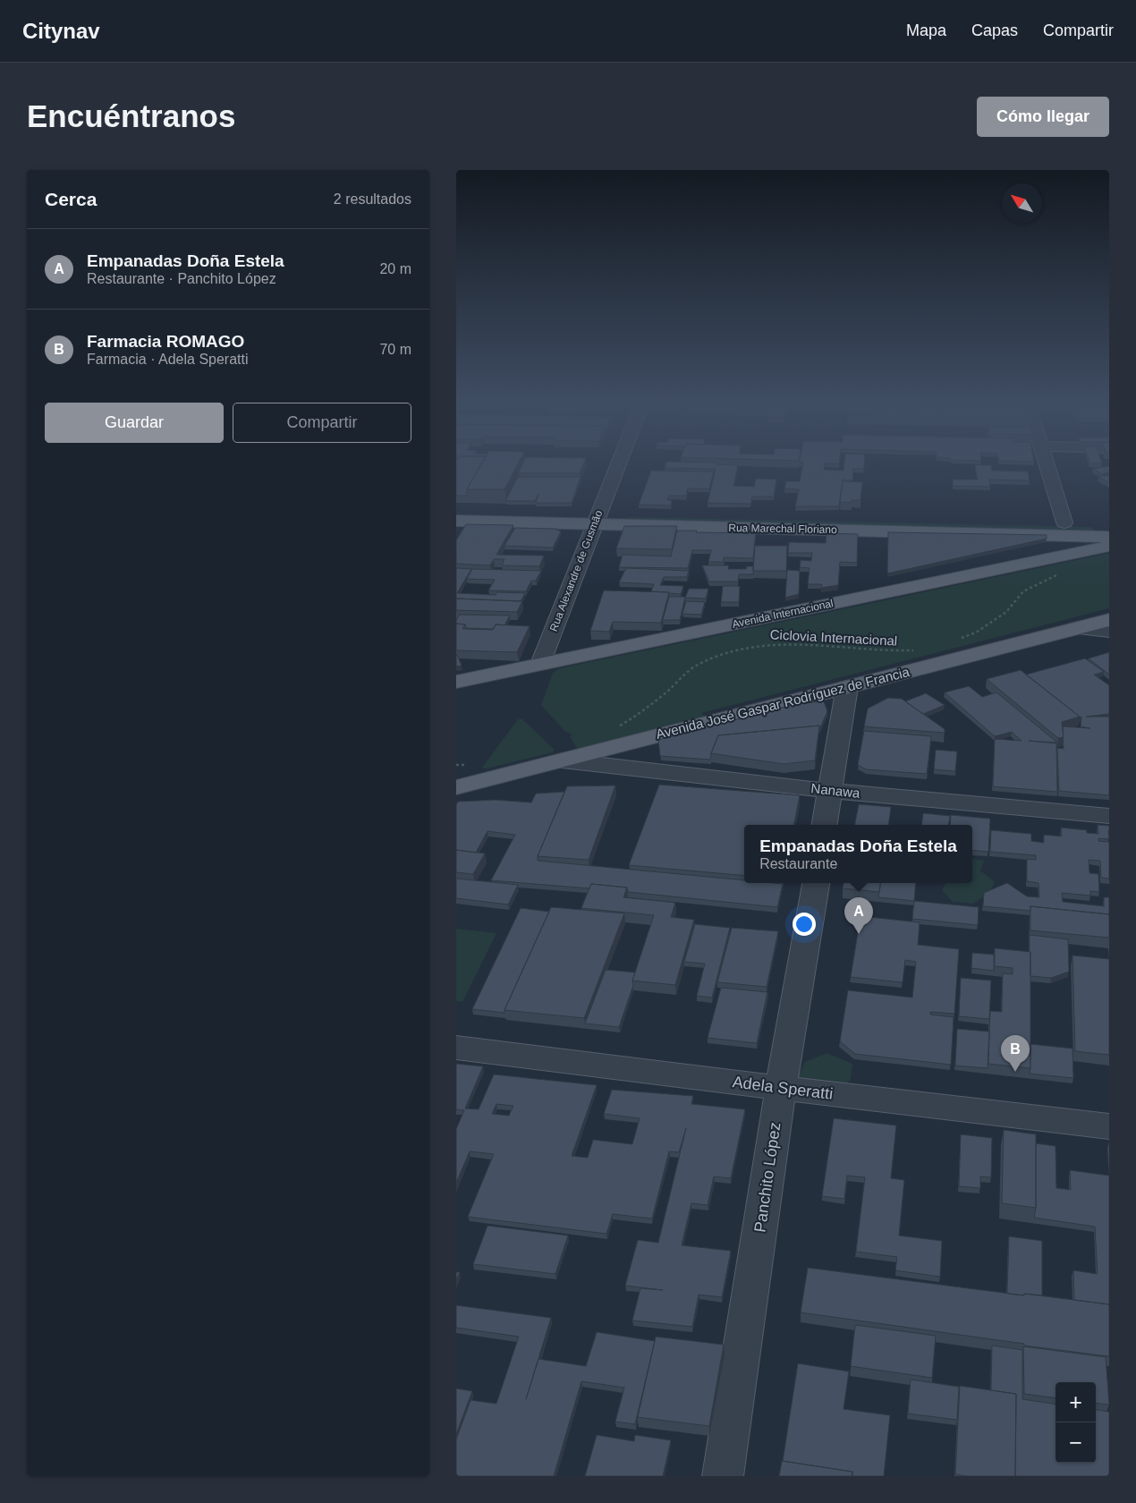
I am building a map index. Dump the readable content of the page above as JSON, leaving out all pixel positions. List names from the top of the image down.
{
  "streets": {
    "main road": ["Rua Marechal Floriano", "Avenida Internacional", "Avenida José Gaspar Rodríguez de Francia"],
    "street": [
      "Rua Alexandre de Gusmão",
      "Nanawa",
      "Adela Speratti",
      "Panchito López"
    ],
    "path": ["Ciclovia Internacional"]
  },
  "crossings": [
    ["Rua Marechal Floriano", "Rua Alexandre de Gusmão"],
    ["Rua Alexandre de Gusmão", "Avenida Internacional"],
    ["Avenida José Gaspar Rodríguez de Francia", "Nanawa"],
    ["Adela Speratti", "Panchito López"]
  ],
  "north": "top left",
  "page": {
    "header": "Citynav",
    "nav": ["Mapa", "Capas", "Compartir"],
    "buttons": [
      "Cómo llegar",
      ["Guardar", "Compartir"]
    ],
    "title": "Encuéntranos",
    "heading": ["Cerca", "2 resultados"],
    "list": [
      {
        "mark": "A",
        "name": "Empanadas Doña Estela",
        "note": "Restaurante · Panchito López",
        "value": "20 m"
      },
      {
        "mark": "B",
        "name": "Farmacia ROMAGO",
        "note": "Farmacia · Adela Speratti",
        "value": "70 m"
      }
    ],
    "popup": ["Empanadas Doña Estela", "Restaurante"],
    "pins": ["A", "B"],
    "map_buttons": ["+", "−"]
  }
}
